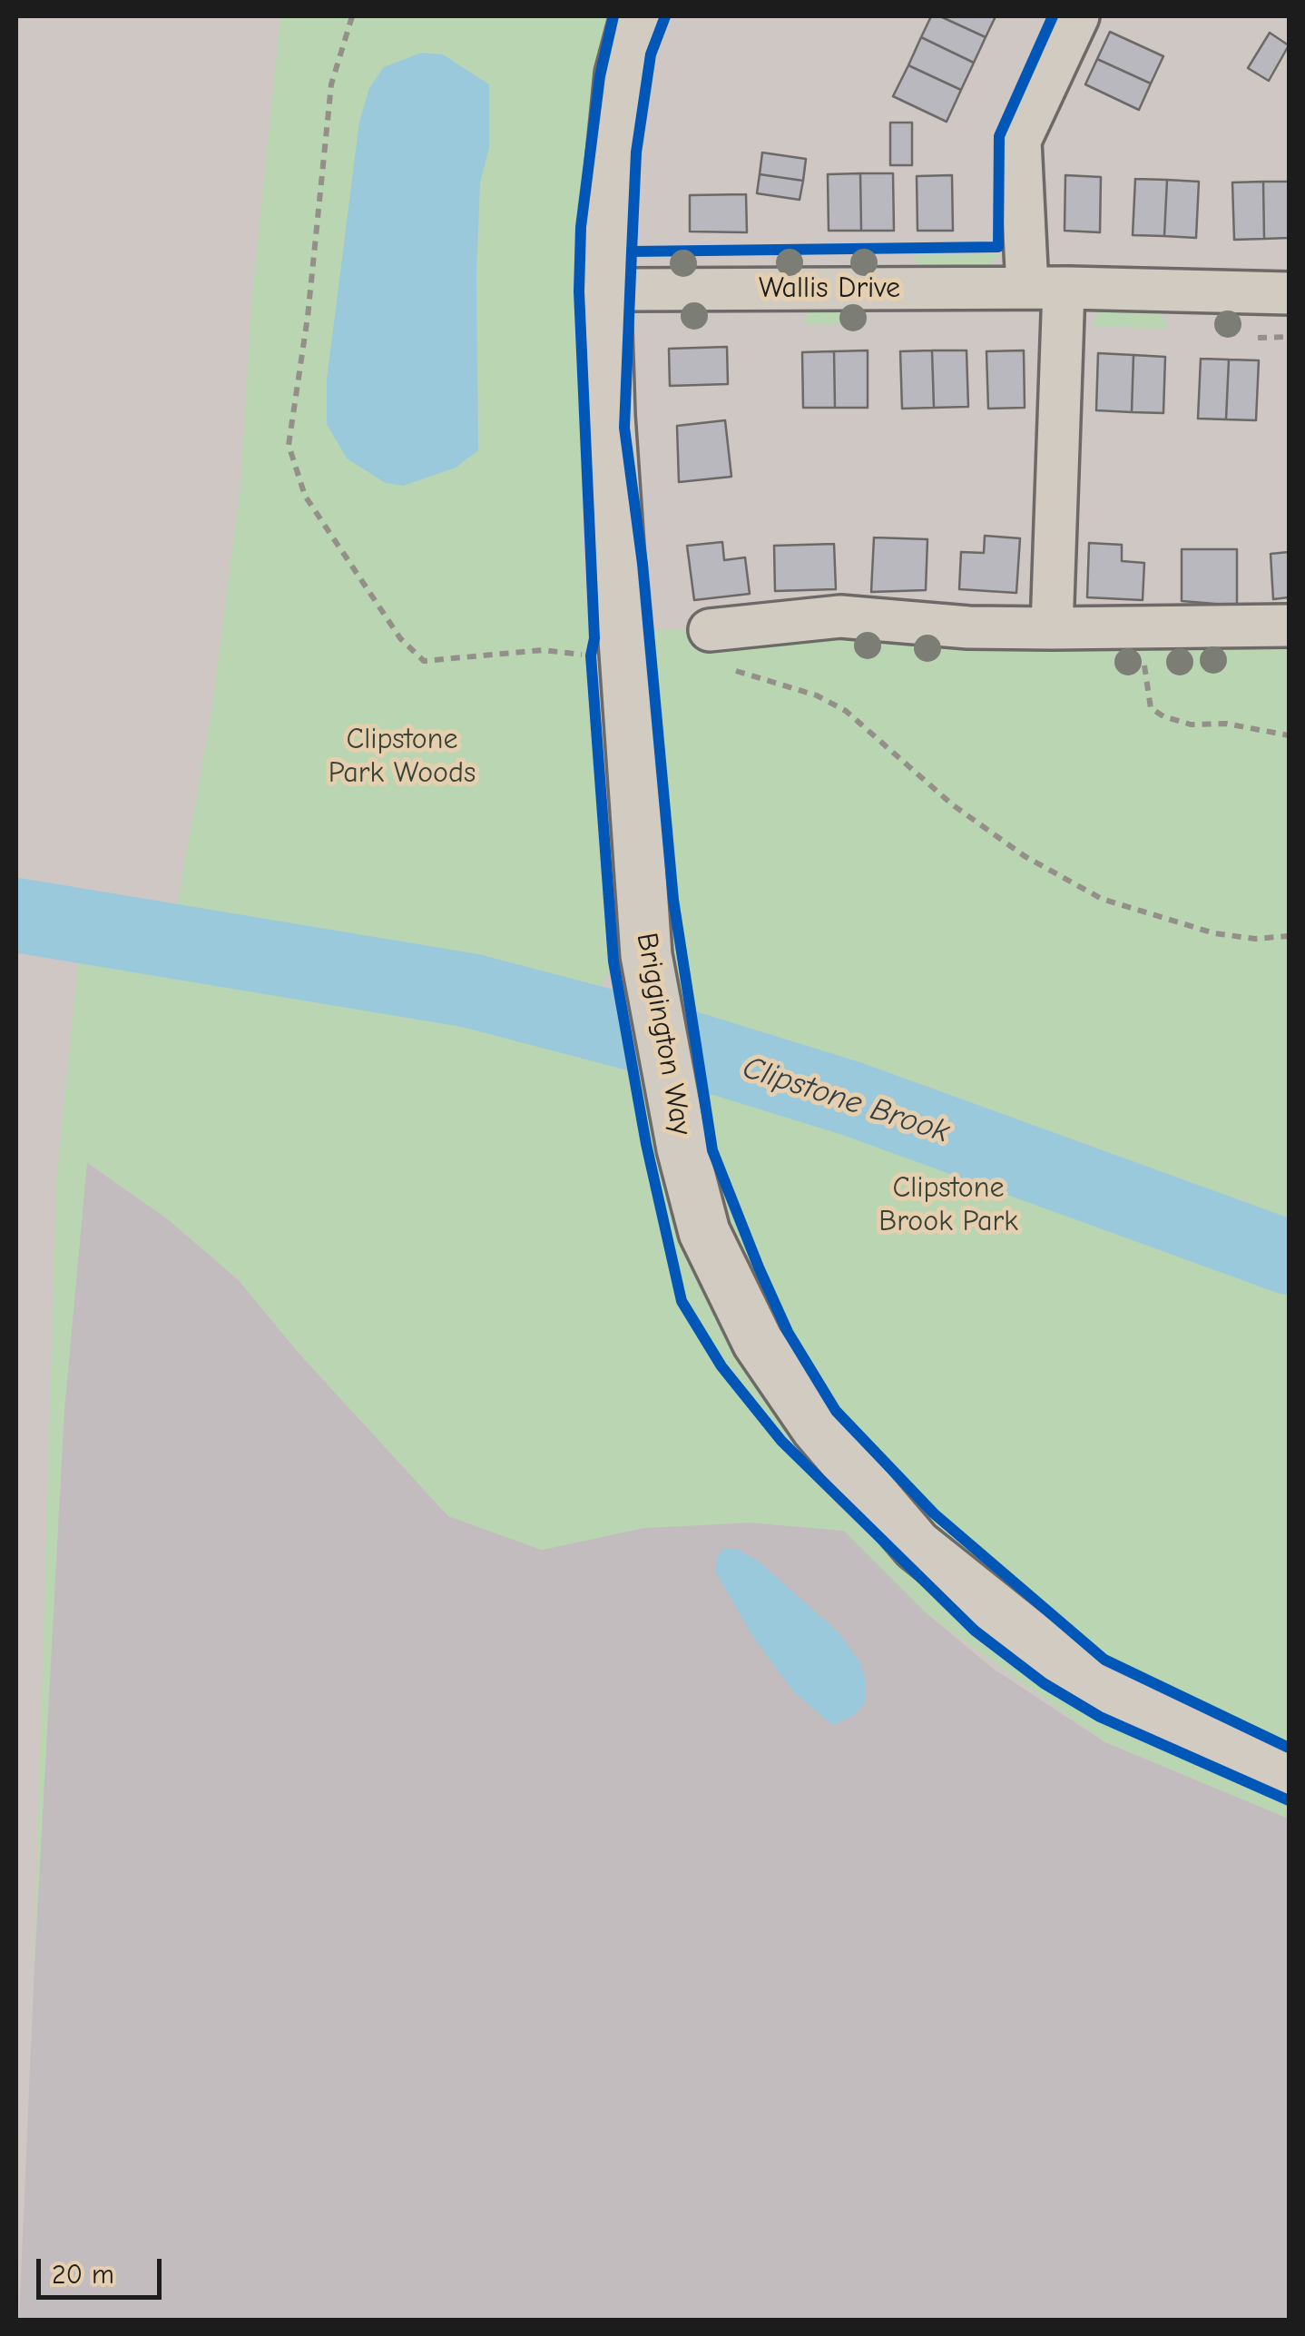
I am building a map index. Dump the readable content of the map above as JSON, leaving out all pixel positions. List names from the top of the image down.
{
  "streets": {
    "street": ["Wallis Drive", "Briggington Way"]
  },
  "crossings": [
    ["Wallis Drive", "Briggington Way"]
  ],
  "water": ["Clipstone Brook"],
  "parks": ["Clipstone Park Woods", "Clipstone Brook Park"],
  "scale_bar": "20 m"
}
